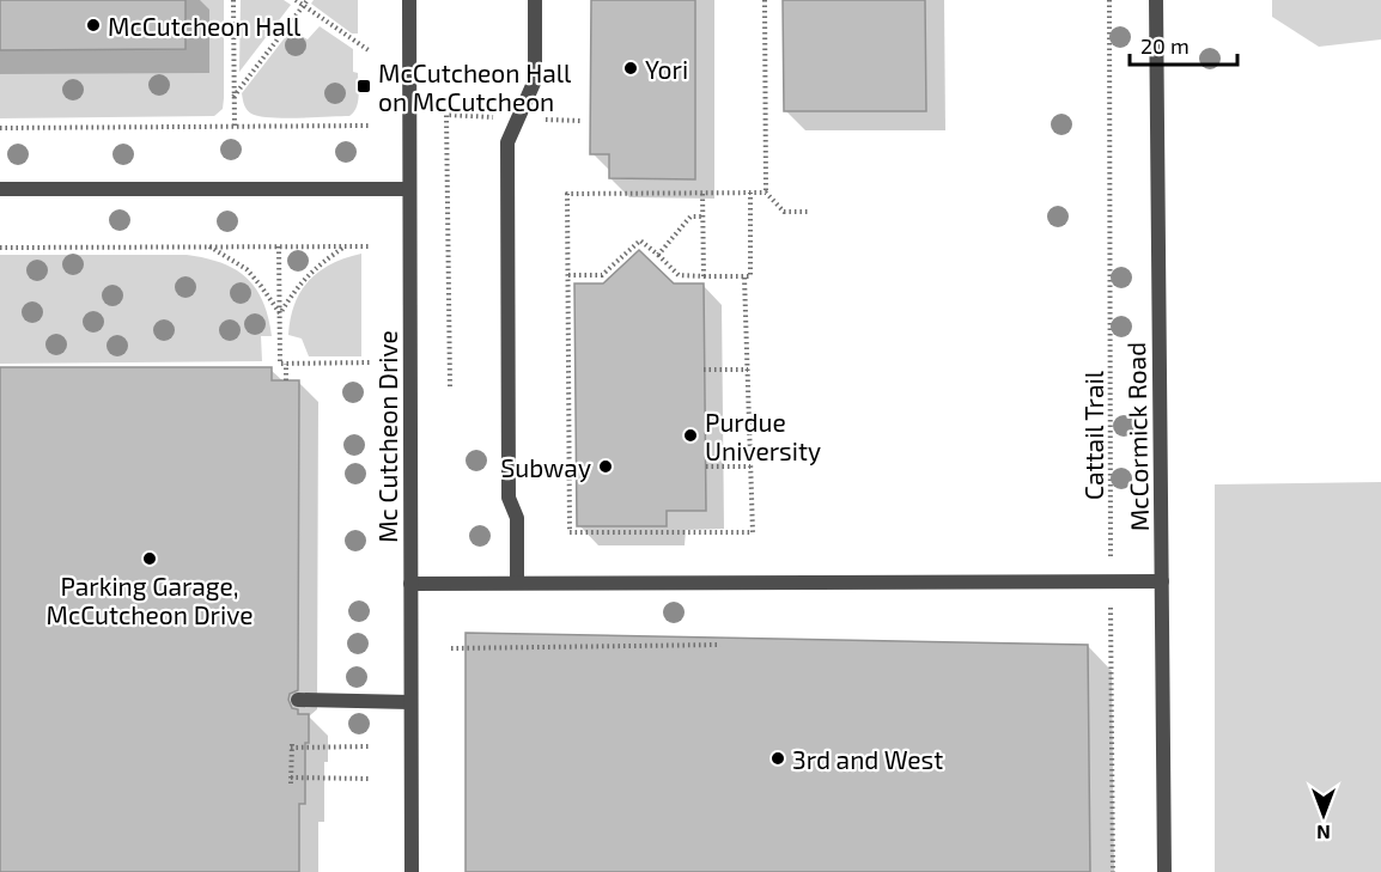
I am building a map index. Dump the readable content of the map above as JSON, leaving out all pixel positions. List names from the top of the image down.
{
  "streets": {
    "street": ["Mc Cutcheon Drive", "McCormick Road"],
    "path": ["Cattail Trail"]
  },
  "places": {
    "other": [
      "McCutcheon Hall",
      "Yori",
      "Purdue University",
      "Subway",
      "Parking Garage, McCutcheon Drive",
      "3rd and West"
    ],
    "transit": ["McCutcheon Hall on McCutcheon"]
  },
  "scale_bar": "20 m",
  "north": "bottom"
}
